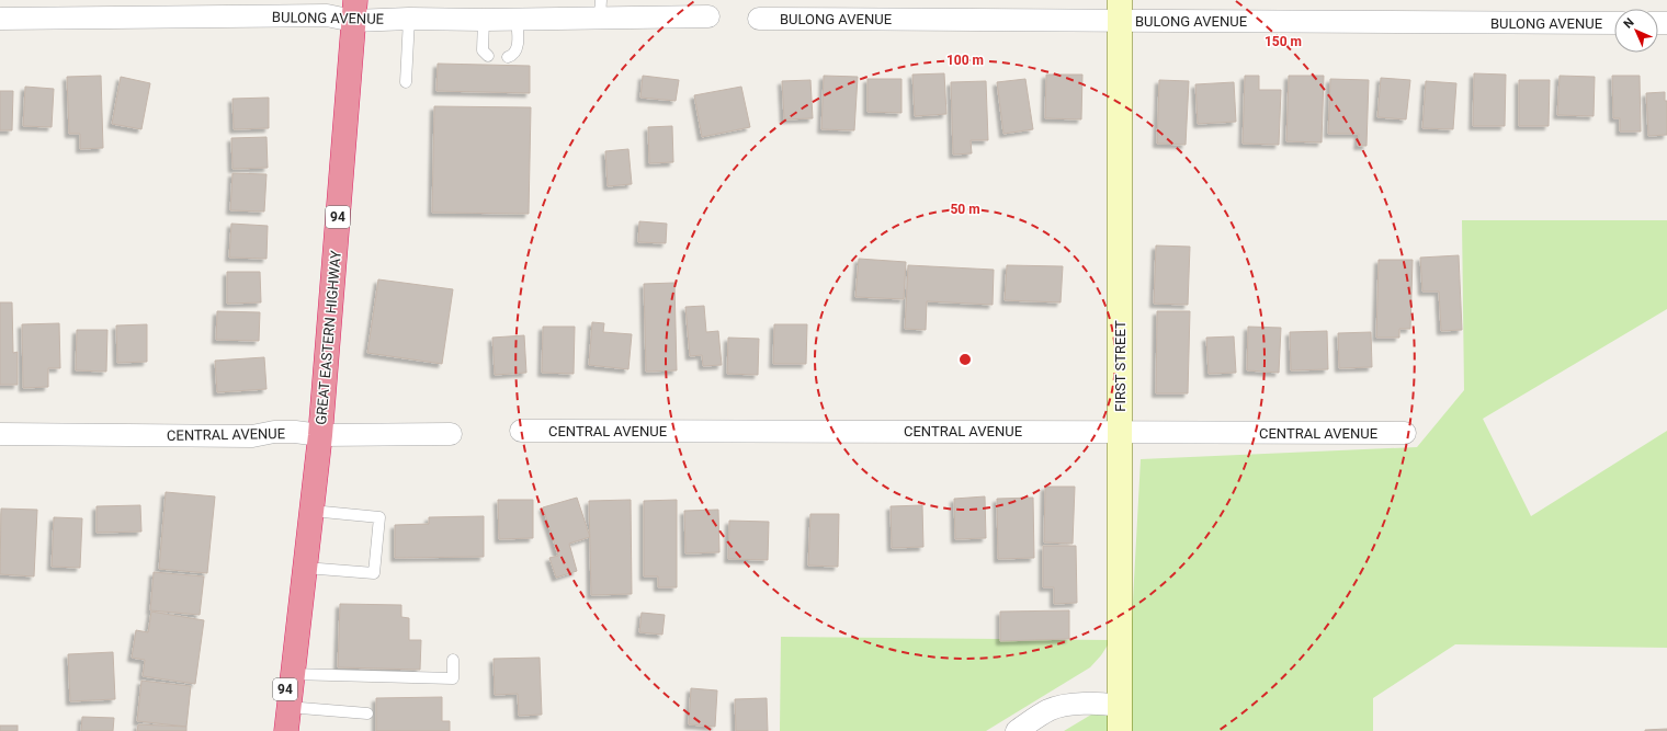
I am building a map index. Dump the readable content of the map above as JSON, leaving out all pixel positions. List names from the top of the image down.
{
  "streets": {
    "highway": ["94", "GREAT EASTERN HIGHWAY"],
    "street": ["BULONG AVENUE", "FIRST STREET", "CENTRAL AVENUE"]
  },
  "crossings": [
    ["BULONG AVENUE", "GREAT EASTERN HIGHWAY"],
    ["BULONG AVENUE", "FIRST STREET"],
    ["GREAT EASTERN HIGHWAY", "CENTRAL AVENUE"],
    ["FIRST STREET", "CENTRAL AVENUE"]
  ],
  "north": "top left",
  "rings": ["150 m", "100 m", "50 m"]
}
